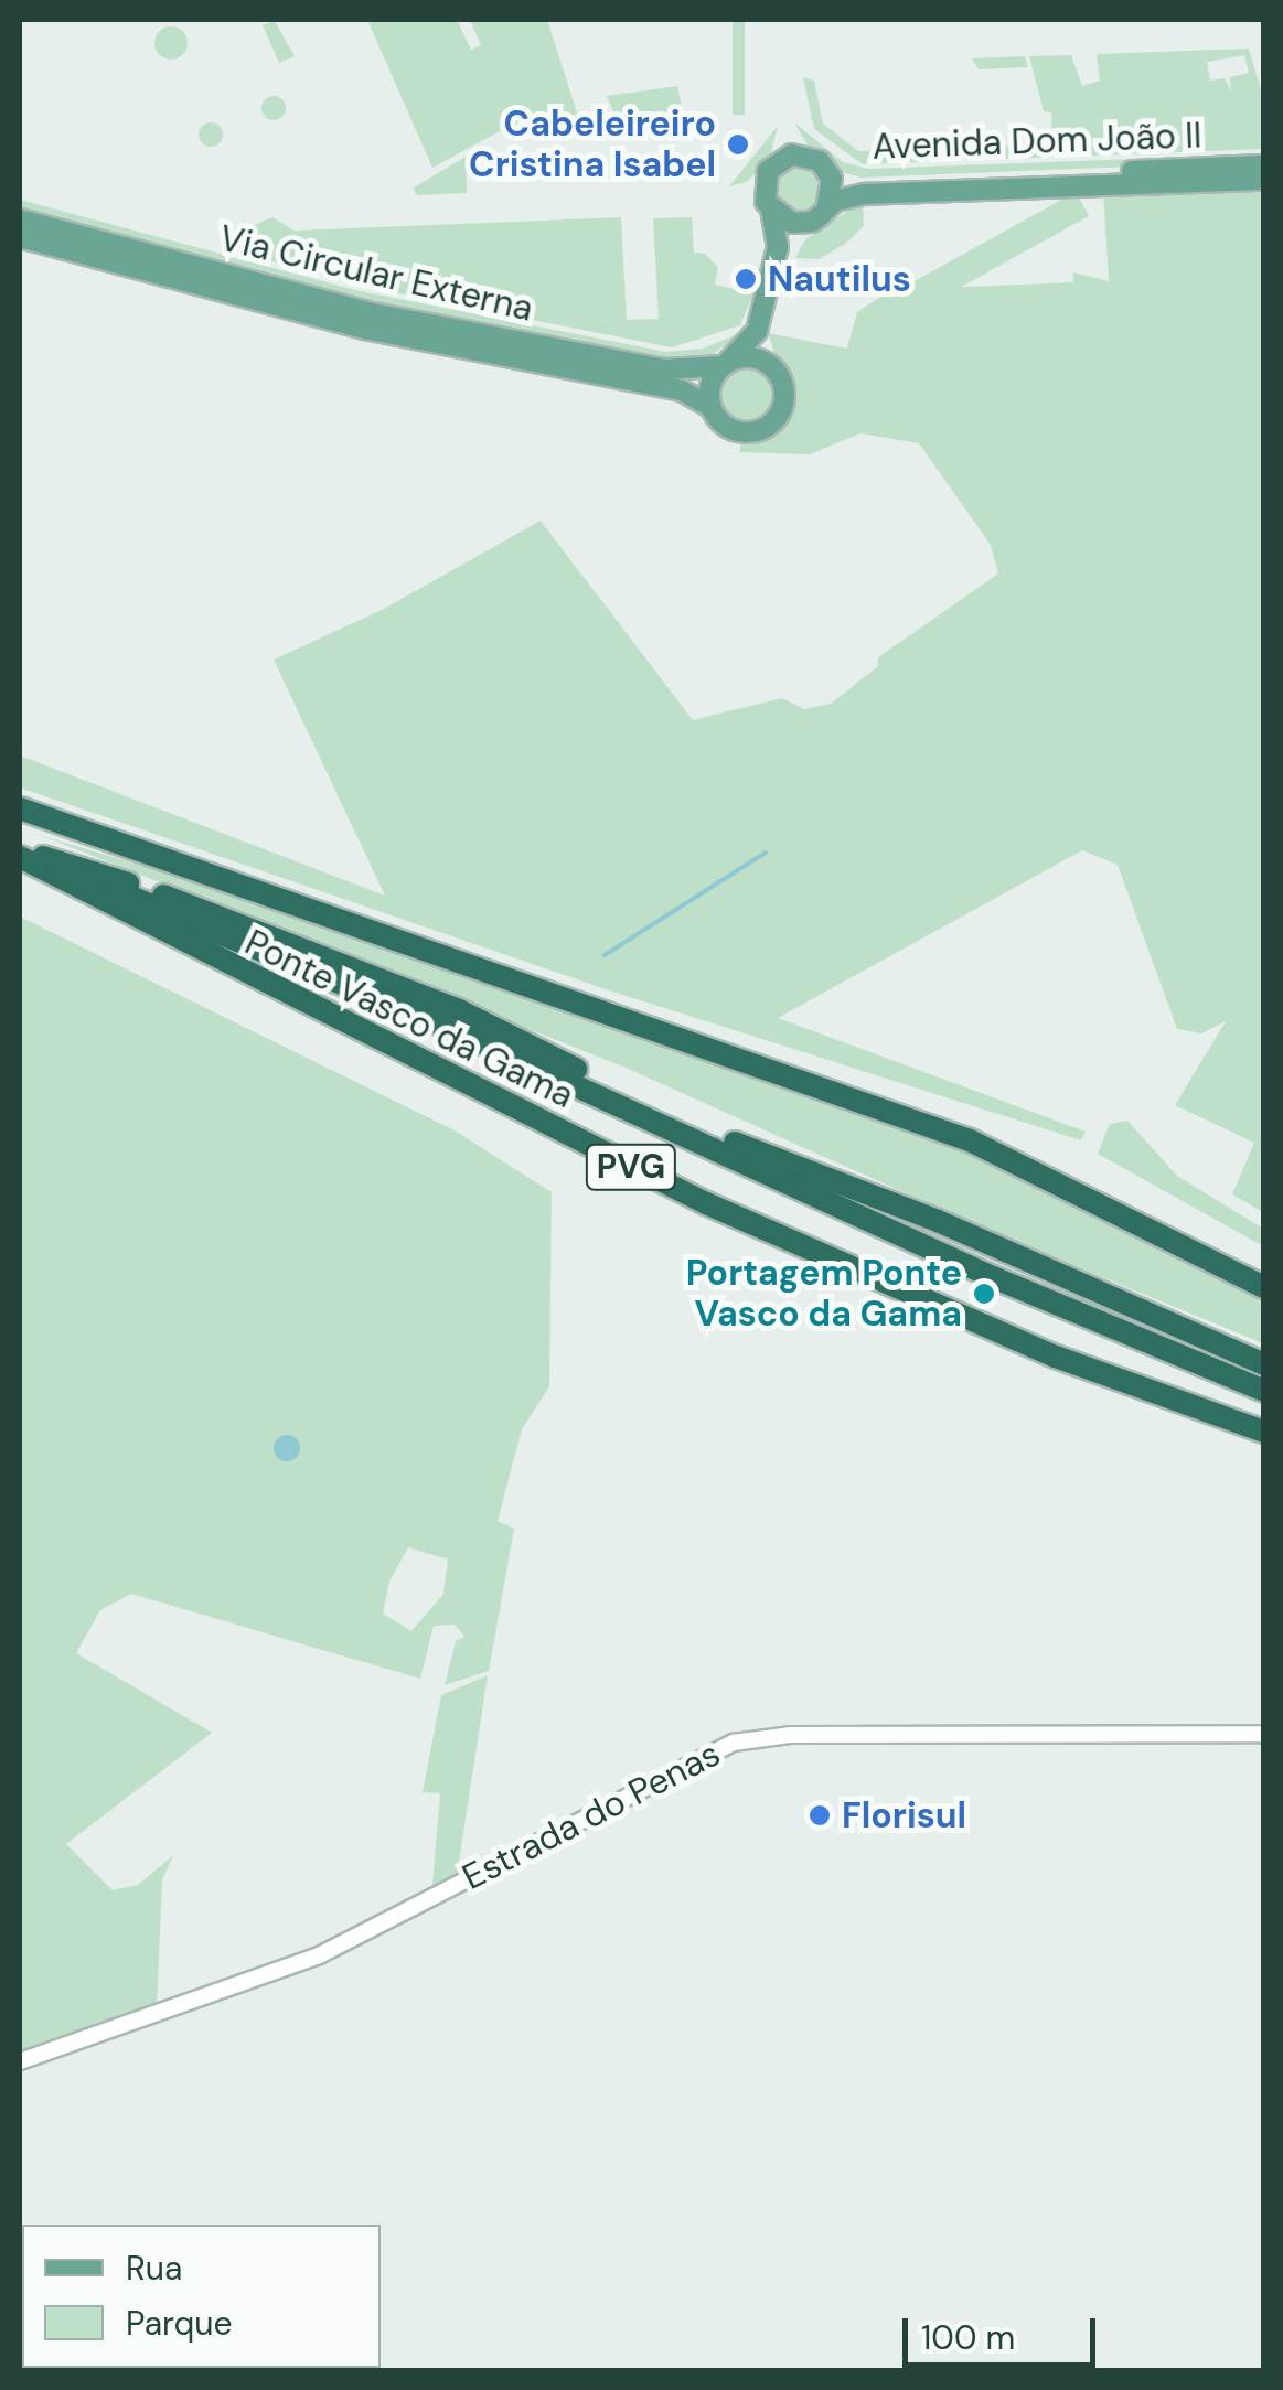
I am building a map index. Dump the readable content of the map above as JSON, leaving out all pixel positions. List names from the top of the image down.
{
  "streets": {
    "highway": ["Ponte Vasco da Gama", "PVG"],
    "main road": ["Avenida Dom João II", "Via Circular Externa"],
    "street": ["Estrada do Penas"]
  },
  "places": [
    "Cabeleireiro Cristina Isabel",
    "Nautilus",
    "Portagem Ponte Vasco da Gama",
    "Florisul"
  ],
  "legend": ["Rua", "Parque"],
  "scale_bar": "100 m"
}
